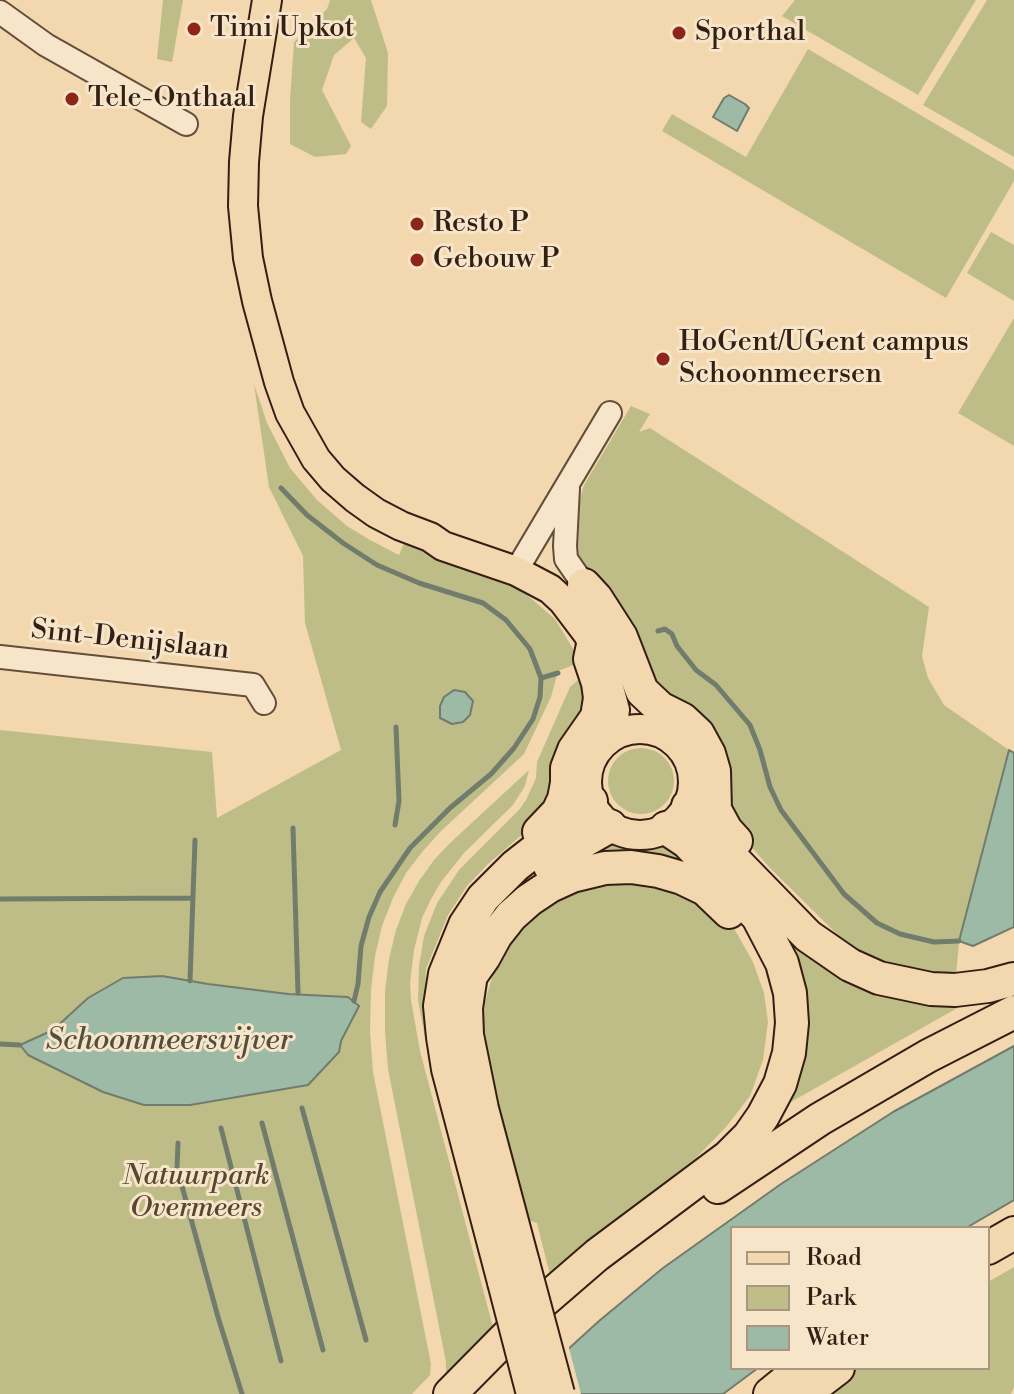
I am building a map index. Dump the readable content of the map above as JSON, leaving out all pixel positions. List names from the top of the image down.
{
  "streets": {
    "street": ["Sint-Denijslaan"]
  },
  "water": ["Schoonmeersvijver"],
  "parks": ["Natuurpark Overmeers"],
  "places": [
    "Timi Upkot",
    "Sporthal",
    "Tele-Onthaal",
    "Resto P",
    "Gebouw P",
    "HoGent/UGent campus Schoonmeersen"
  ],
  "legend": ["Road", "Park", "Water"]
}
